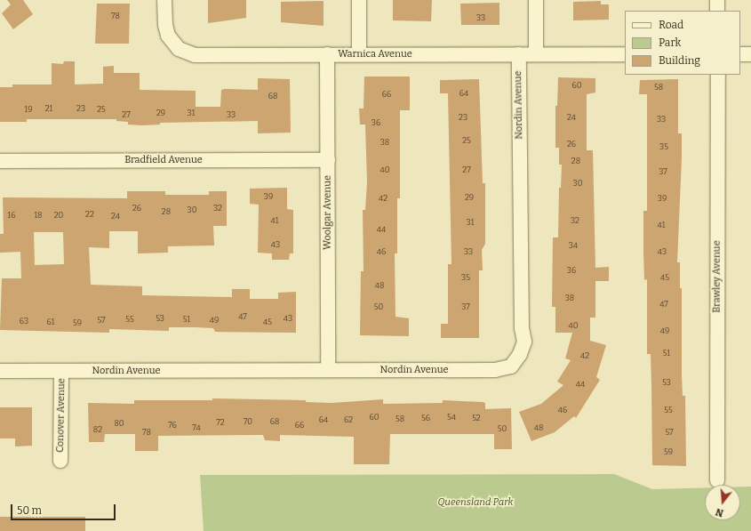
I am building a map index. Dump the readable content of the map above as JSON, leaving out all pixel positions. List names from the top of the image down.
{
  "streets": {
    "street": [
      "Warnica Avenue",
      "Nordin Avenue",
      "Bradfield Avenue",
      "Woolgar Avenue",
      "Brawley Avenue",
      "Conover Avenue"
    ]
  },
  "crossings": [
    ["Warnica Avenue", "Nordin Avenue"],
    ["Warnica Avenue", "Woolgar Avenue"],
    ["Nordin Avenue", "Woolgar Avenue"],
    ["Nordin Avenue", "Conover Avenue"],
    ["Bradfield Avenue", "Woolgar Avenue"]
  ],
  "parks": ["Queensland Park"],
  "house_numbers": [
    "78",
    "33",
    "60",
    "58",
    "64",
    "66",
    "68",
    "21",
    "23",
    "19",
    "25",
    "29",
    "31",
    "27",
    "33",
    "23",
    "24",
    "33",
    "36",
    "25",
    "38",
    "26",
    "35",
    "28",
    "40",
    "27",
    "37",
    "30",
    "39",
    "29",
    "42",
    "39",
    "26",
    "32",
    "30",
    "28",
    "22",
    "16",
    "18",
    "20",
    "24",
    "41",
    "32",
    "31",
    "41",
    "44",
    "43",
    "34",
    "46",
    "33",
    "43",
    "36",
    "35",
    "45",
    "48",
    "38",
    "47",
    "50",
    "37",
    "47",
    "53",
    "43",
    "55",
    "51",
    "57",
    "49",
    "63",
    "61",
    "45",
    "59",
    "40",
    "49",
    "51",
    "42",
    "53",
    "44",
    "46",
    "55",
    "60",
    "54",
    "56",
    "52",
    "58",
    "64",
    "62",
    "70",
    "68",
    "72",
    "80",
    "76",
    "66",
    "74",
    "48",
    "50",
    "82",
    "78",
    "57",
    "59"
  ],
  "legend": ["Road", "Park", "Building"],
  "scale_bar": "50 m",
  "north": "bottom"
}
